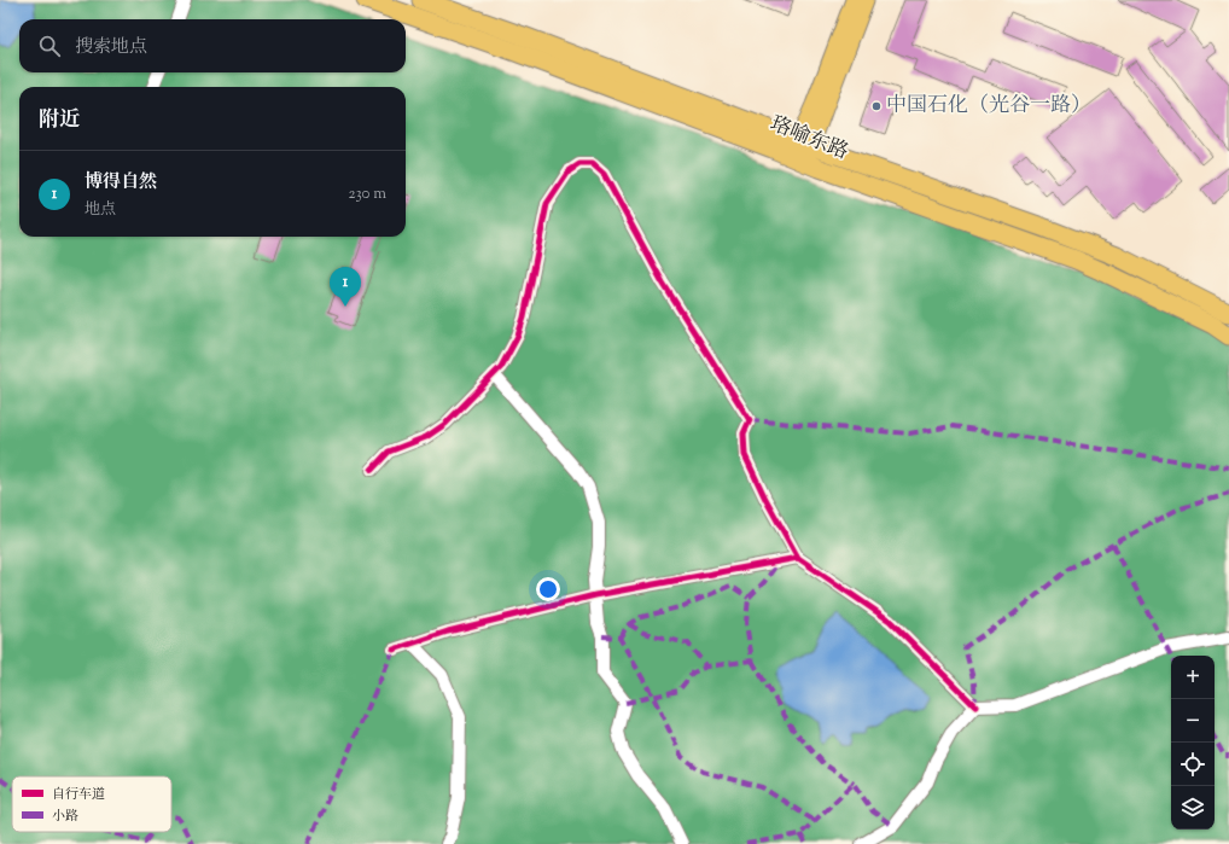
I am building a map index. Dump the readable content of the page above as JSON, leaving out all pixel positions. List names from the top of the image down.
{
  "streets": {
    "highway": ["珞喻东路"]
  },
  "places": ["中国石化（光谷一路）"],
  "legend": ["自行车道", "小路"],
  "page": {
    "search": "搜索地点",
    "heading": "附近",
    "list": [
      {
        "mark": "1",
        "name": "博得自然",
        "note": "地点",
        "value": "230 m"
      }
    ],
    "pins": "1",
    "map_buttons": ["+", "−"]
  }
}
